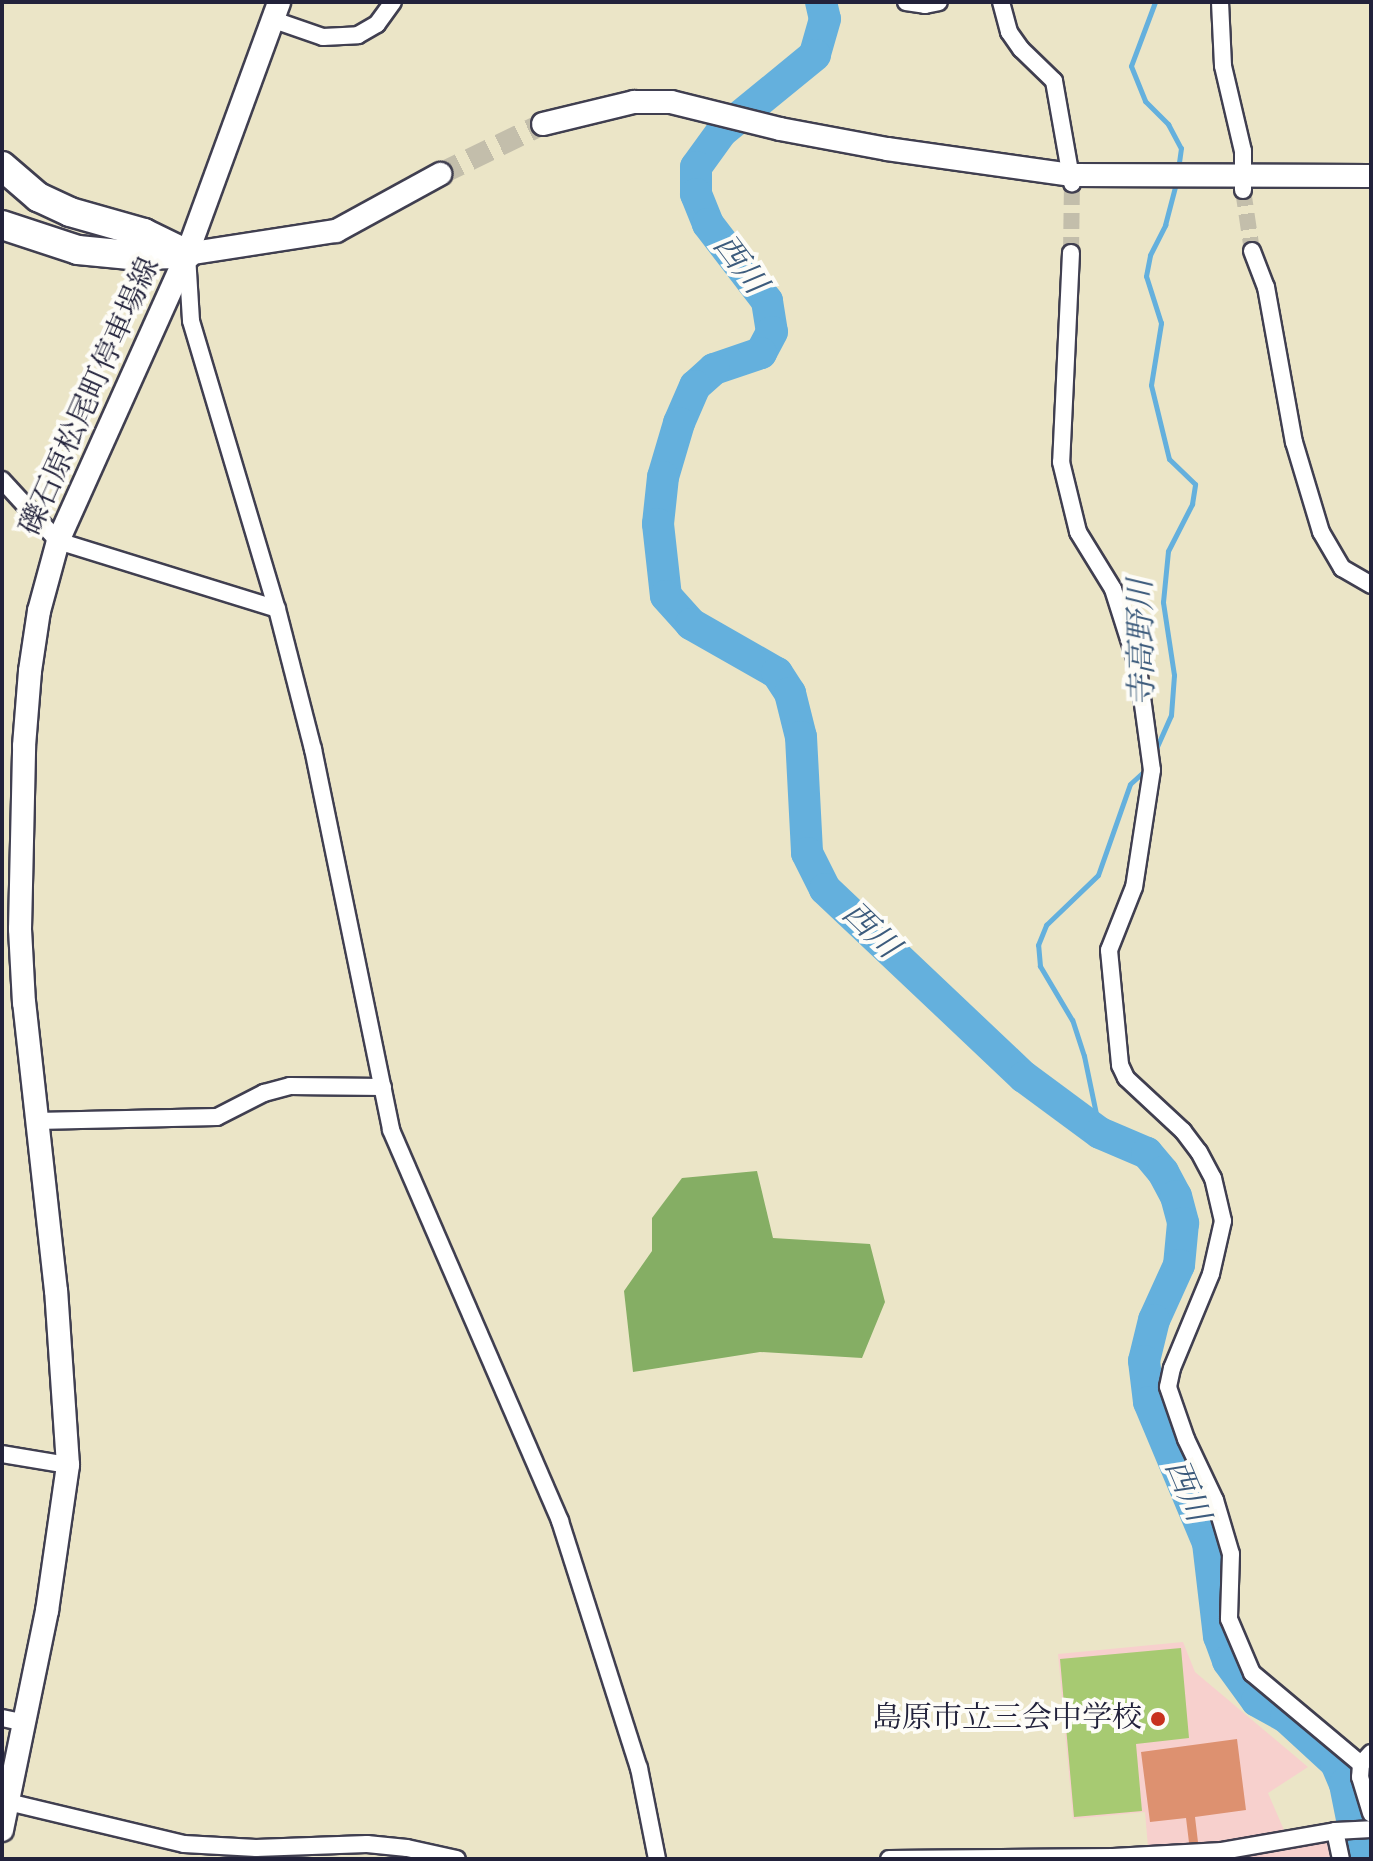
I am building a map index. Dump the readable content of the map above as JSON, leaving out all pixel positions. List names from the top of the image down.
{
  "streets": {
    "main road": ["礫石原松尾町停車場線"]
  },
  "water": ["西川", "寺高野川"],
  "places": ["島原市立三会中学校"]
}
